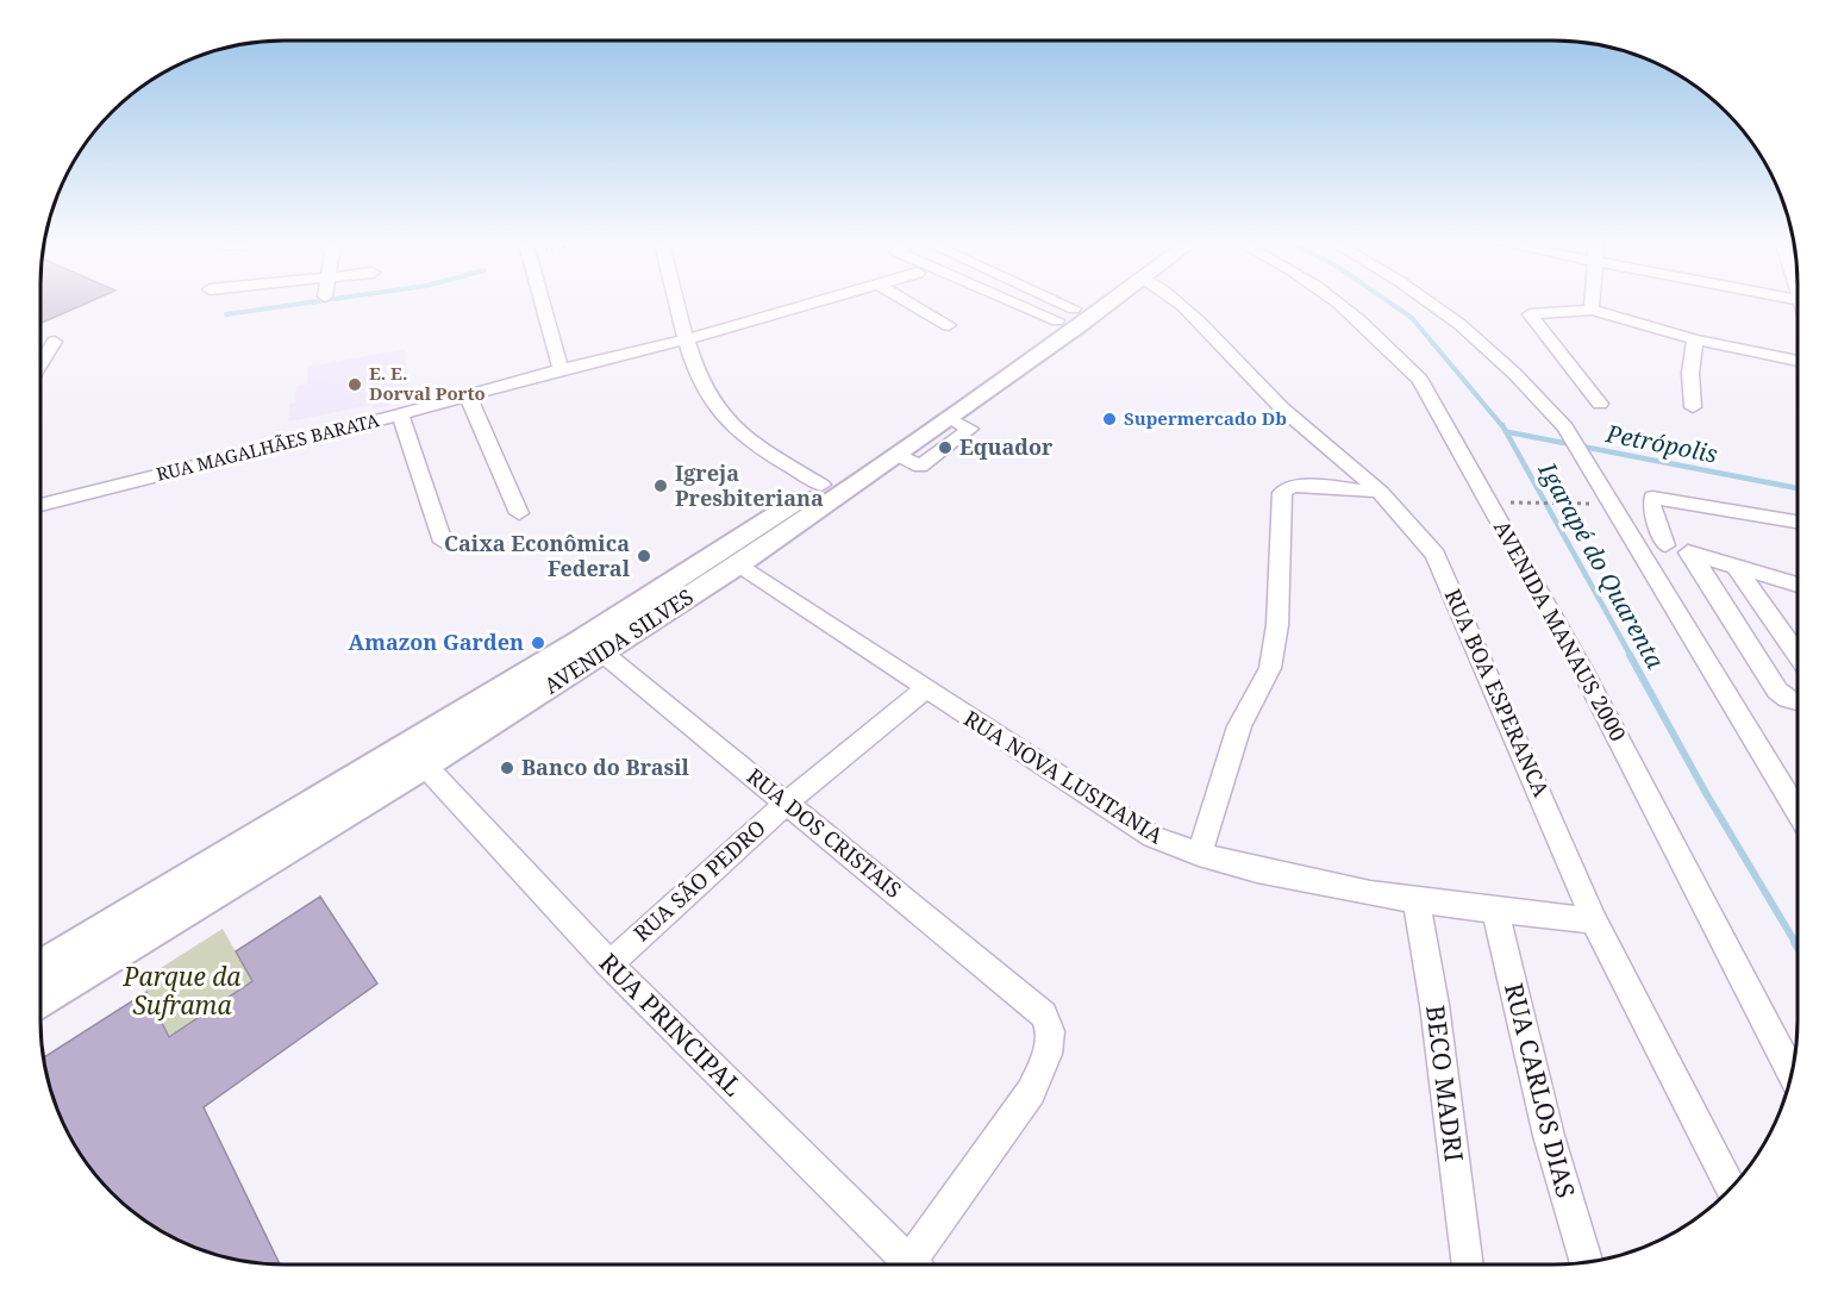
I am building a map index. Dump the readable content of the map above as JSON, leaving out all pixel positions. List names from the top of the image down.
{
  "streets": {
    "main road": ["AVENIDA SILVES"],
    "street": [
      "RUA MAGALHÃES BARATA",
      "AVENIDA MANAUS 2000",
      "RUA BOA ESPERANCA",
      "RUA NOVA LUSITANIA",
      "RUA DOS CRISTAIS",
      "RUA SÃO PEDRO",
      "RUA PRINCIPAL",
      "BECO MADRI",
      "RUA CARLOS DIAS"
    ]
  },
  "crossings": [
    ["AVENIDA SILVES", "RUA NOVA LUSITANIA"],
    ["AVENIDA SILVES", "RUA DOS CRISTAIS"],
    ["AVENIDA SILVES", "RUA PRINCIPAL"],
    ["RUA BOA ESPERANCA", "RUA NOVA LUSITANIA"],
    ["RUA NOVA LUSITANIA", "RUA SÃO PEDRO"],
    ["RUA NOVA LUSITANIA", "BECO MADRI"],
    ["RUA NOVA LUSITANIA", "RUA CARLOS DIAS"],
    ["RUA DOS CRISTAIS", "RUA SÃO PEDRO"],
    ["RUA SÃO PEDRO", "RUA PRINCIPAL"]
  ],
  "water": ["Petrópolis", "Igarapé do Quarenta"],
  "parks": ["Parque da Suframa"],
  "places": [
    "E. E. Dorval Porto",
    "Supermercado Db",
    "Equador",
    "Igreja Presbiteriana",
    "Caixa Econômica Federal",
    "Amazon Garden",
    "Banco do Brasil"
  ]
}
